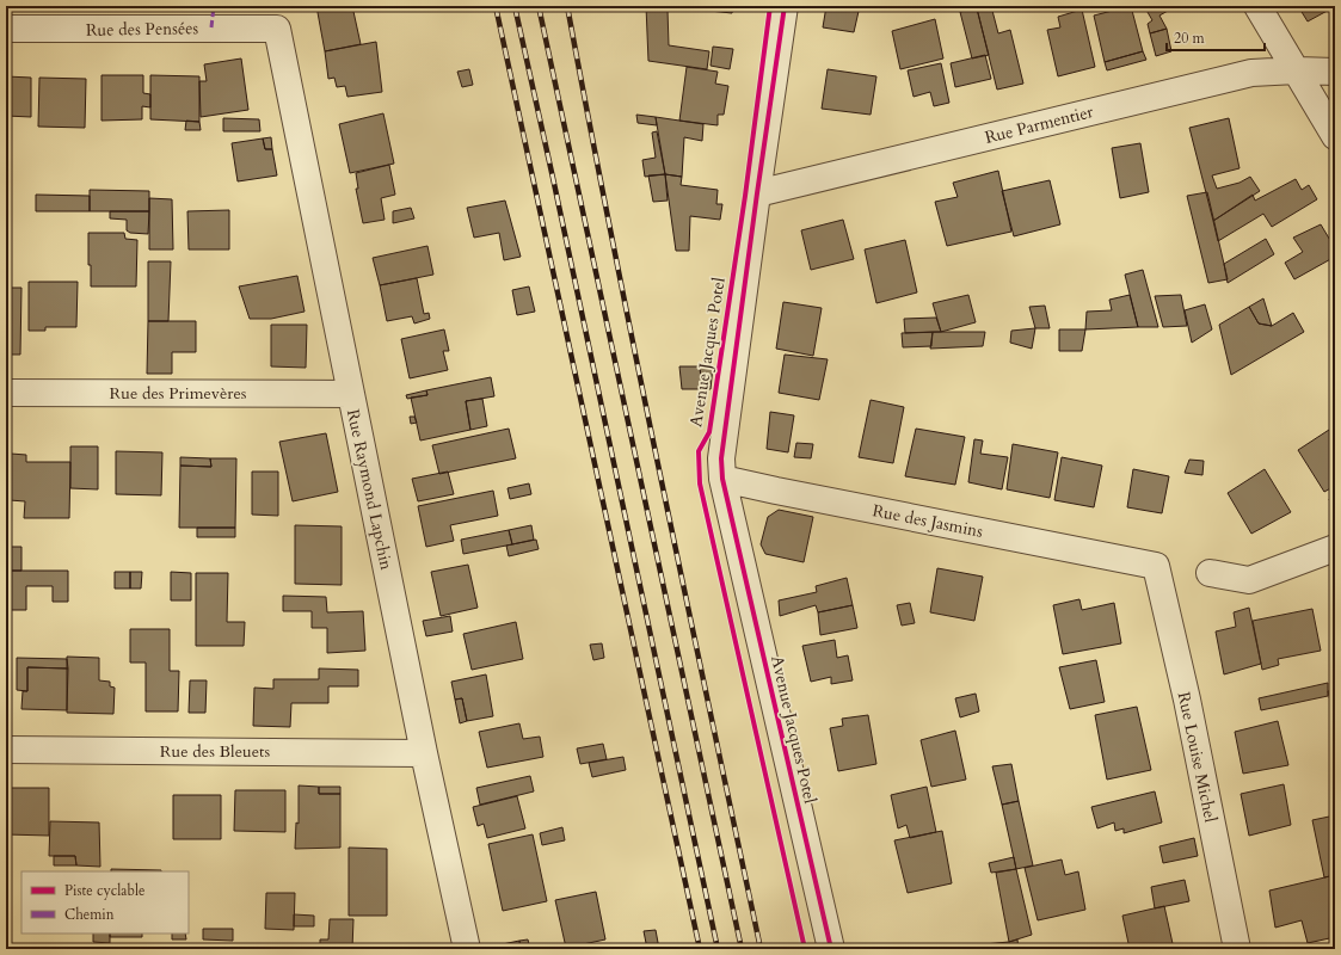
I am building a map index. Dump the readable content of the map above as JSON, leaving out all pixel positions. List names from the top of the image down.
{
  "streets": {
    "street": [
      "Rue des Pensées",
      "Rue Parmentier",
      "Avenue Jacques Potel",
      "Rue des Primevères",
      "Rue Raymond Lapchin",
      "Rue des Jasmins",
      "Rue des Bleuets",
      "Rue Louise Michel"
    ]
  },
  "crossings": [
    ["Rue des Pensées", "Rue Raymond Lapchin"],
    ["Rue Parmentier", "Avenue Jacques Potel"],
    ["Avenue Jacques Potel", "Rue des Jasmins"],
    ["Rue des Primevères", "Rue Raymond Lapchin"],
    ["Rue Raymond Lapchin", "Rue des Bleuets"],
    ["Rue des Jasmins", "Rue Louise Michel"]
  ],
  "legend": ["Piste cyclable", "Chemin"],
  "scale_bar": "20 m"
}
